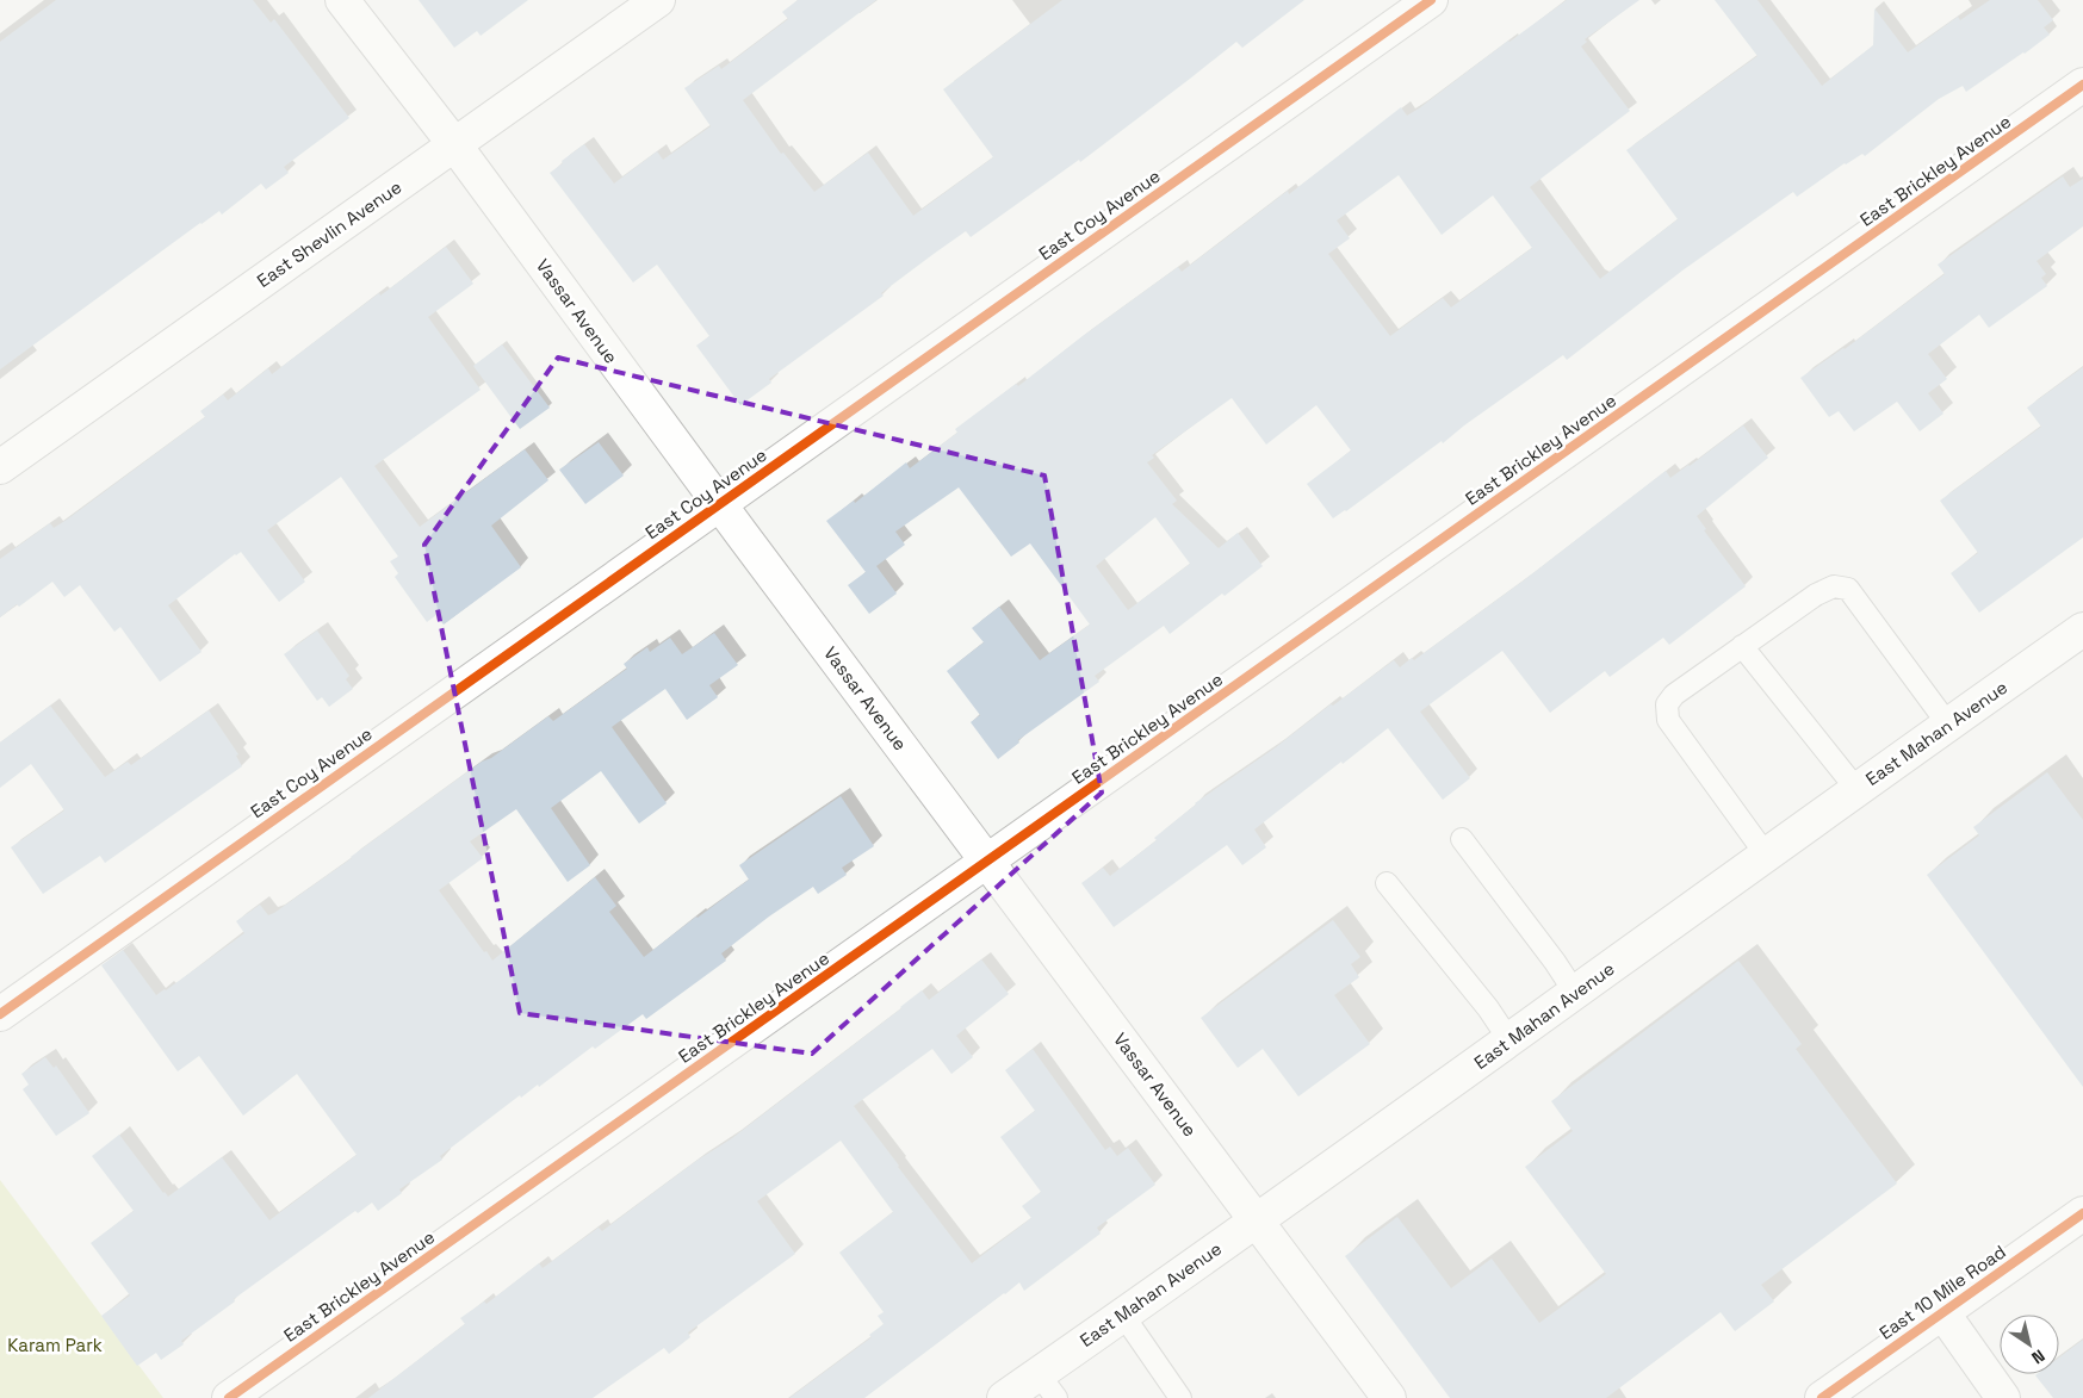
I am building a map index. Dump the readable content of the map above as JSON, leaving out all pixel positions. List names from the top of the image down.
{
  "streets": {
    "street": [
      "East Brickley Avenue",
      "East Coy Avenue",
      "East Shevlin Avenue",
      "Vassar Avenue",
      "East Mahan Avenue",
      "East 10 Mile Road"
    ]
  },
  "crossings": [
    ["East Brickley Avenue", "Vassar Avenue"],
    ["East Coy Avenue", "Vassar Avenue"],
    ["East Shevlin Avenue", "Vassar Avenue"],
    ["Vassar Avenue", "East Mahan Avenue"]
  ],
  "parks": ["Karam Park"],
  "north": "bottom right"
}
